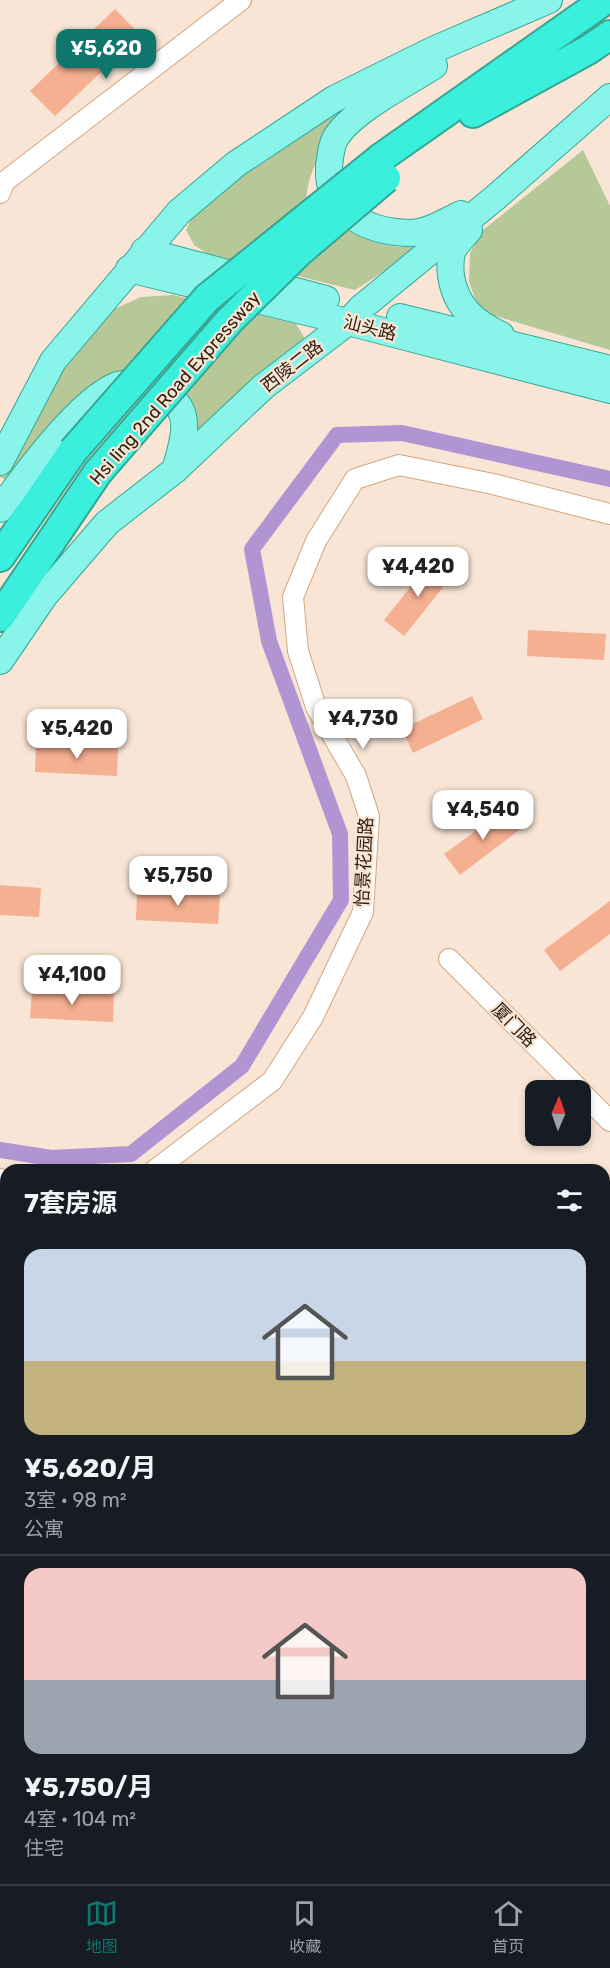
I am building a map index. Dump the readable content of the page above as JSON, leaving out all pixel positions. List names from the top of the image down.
{
  "streets": {
    "highway": ["Hsi ling 2nd Road Expressway"],
    "main road": ["汕头路", "西陵二路"],
    "street": ["怡景花园路", "厦门路"]
  },
  "crossings": [
    ["汕头路", "西陵二路"]
  ],
  "north": "top",
  "page": {
    "price": [
      "¥5,620",
      "¥4,420",
      "¥4,730",
      "¥5,420",
      "¥4,540",
      "¥5,750",
      "¥4,100"
    ],
    "heading": "7套房源",
    "list": [
      {
        "name": "¥5,620/月",
        "note": "3室 · 98 m² · 公寓"
      },
      {
        "name": "¥5,750/月",
        "note": "4室 · 104 m² · 住宅"
      }
    ],
    "tabs": ["地图", "收藏", "首页"]
  }
}
